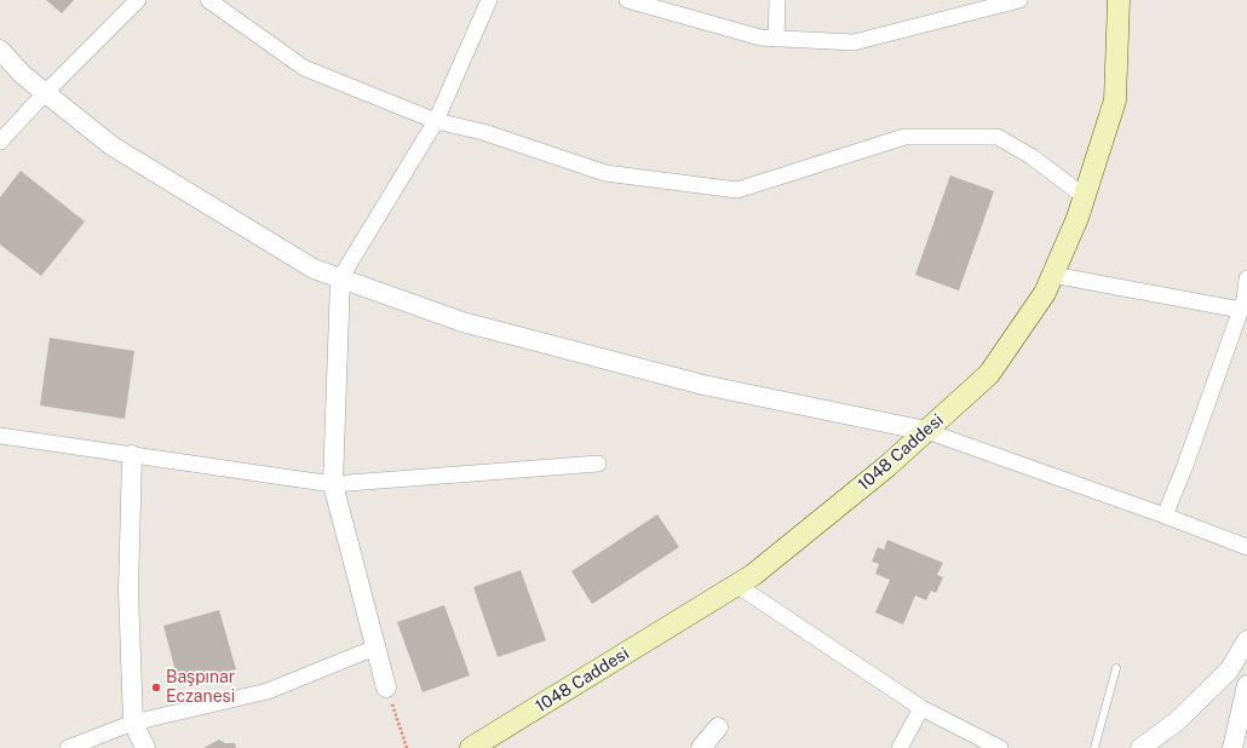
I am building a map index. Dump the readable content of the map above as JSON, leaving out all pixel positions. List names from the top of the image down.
{
  "streets": {
    "main road": ["1048 Caddesi"]
  },
  "places": ["Başpınar Eczanesi"]
}
